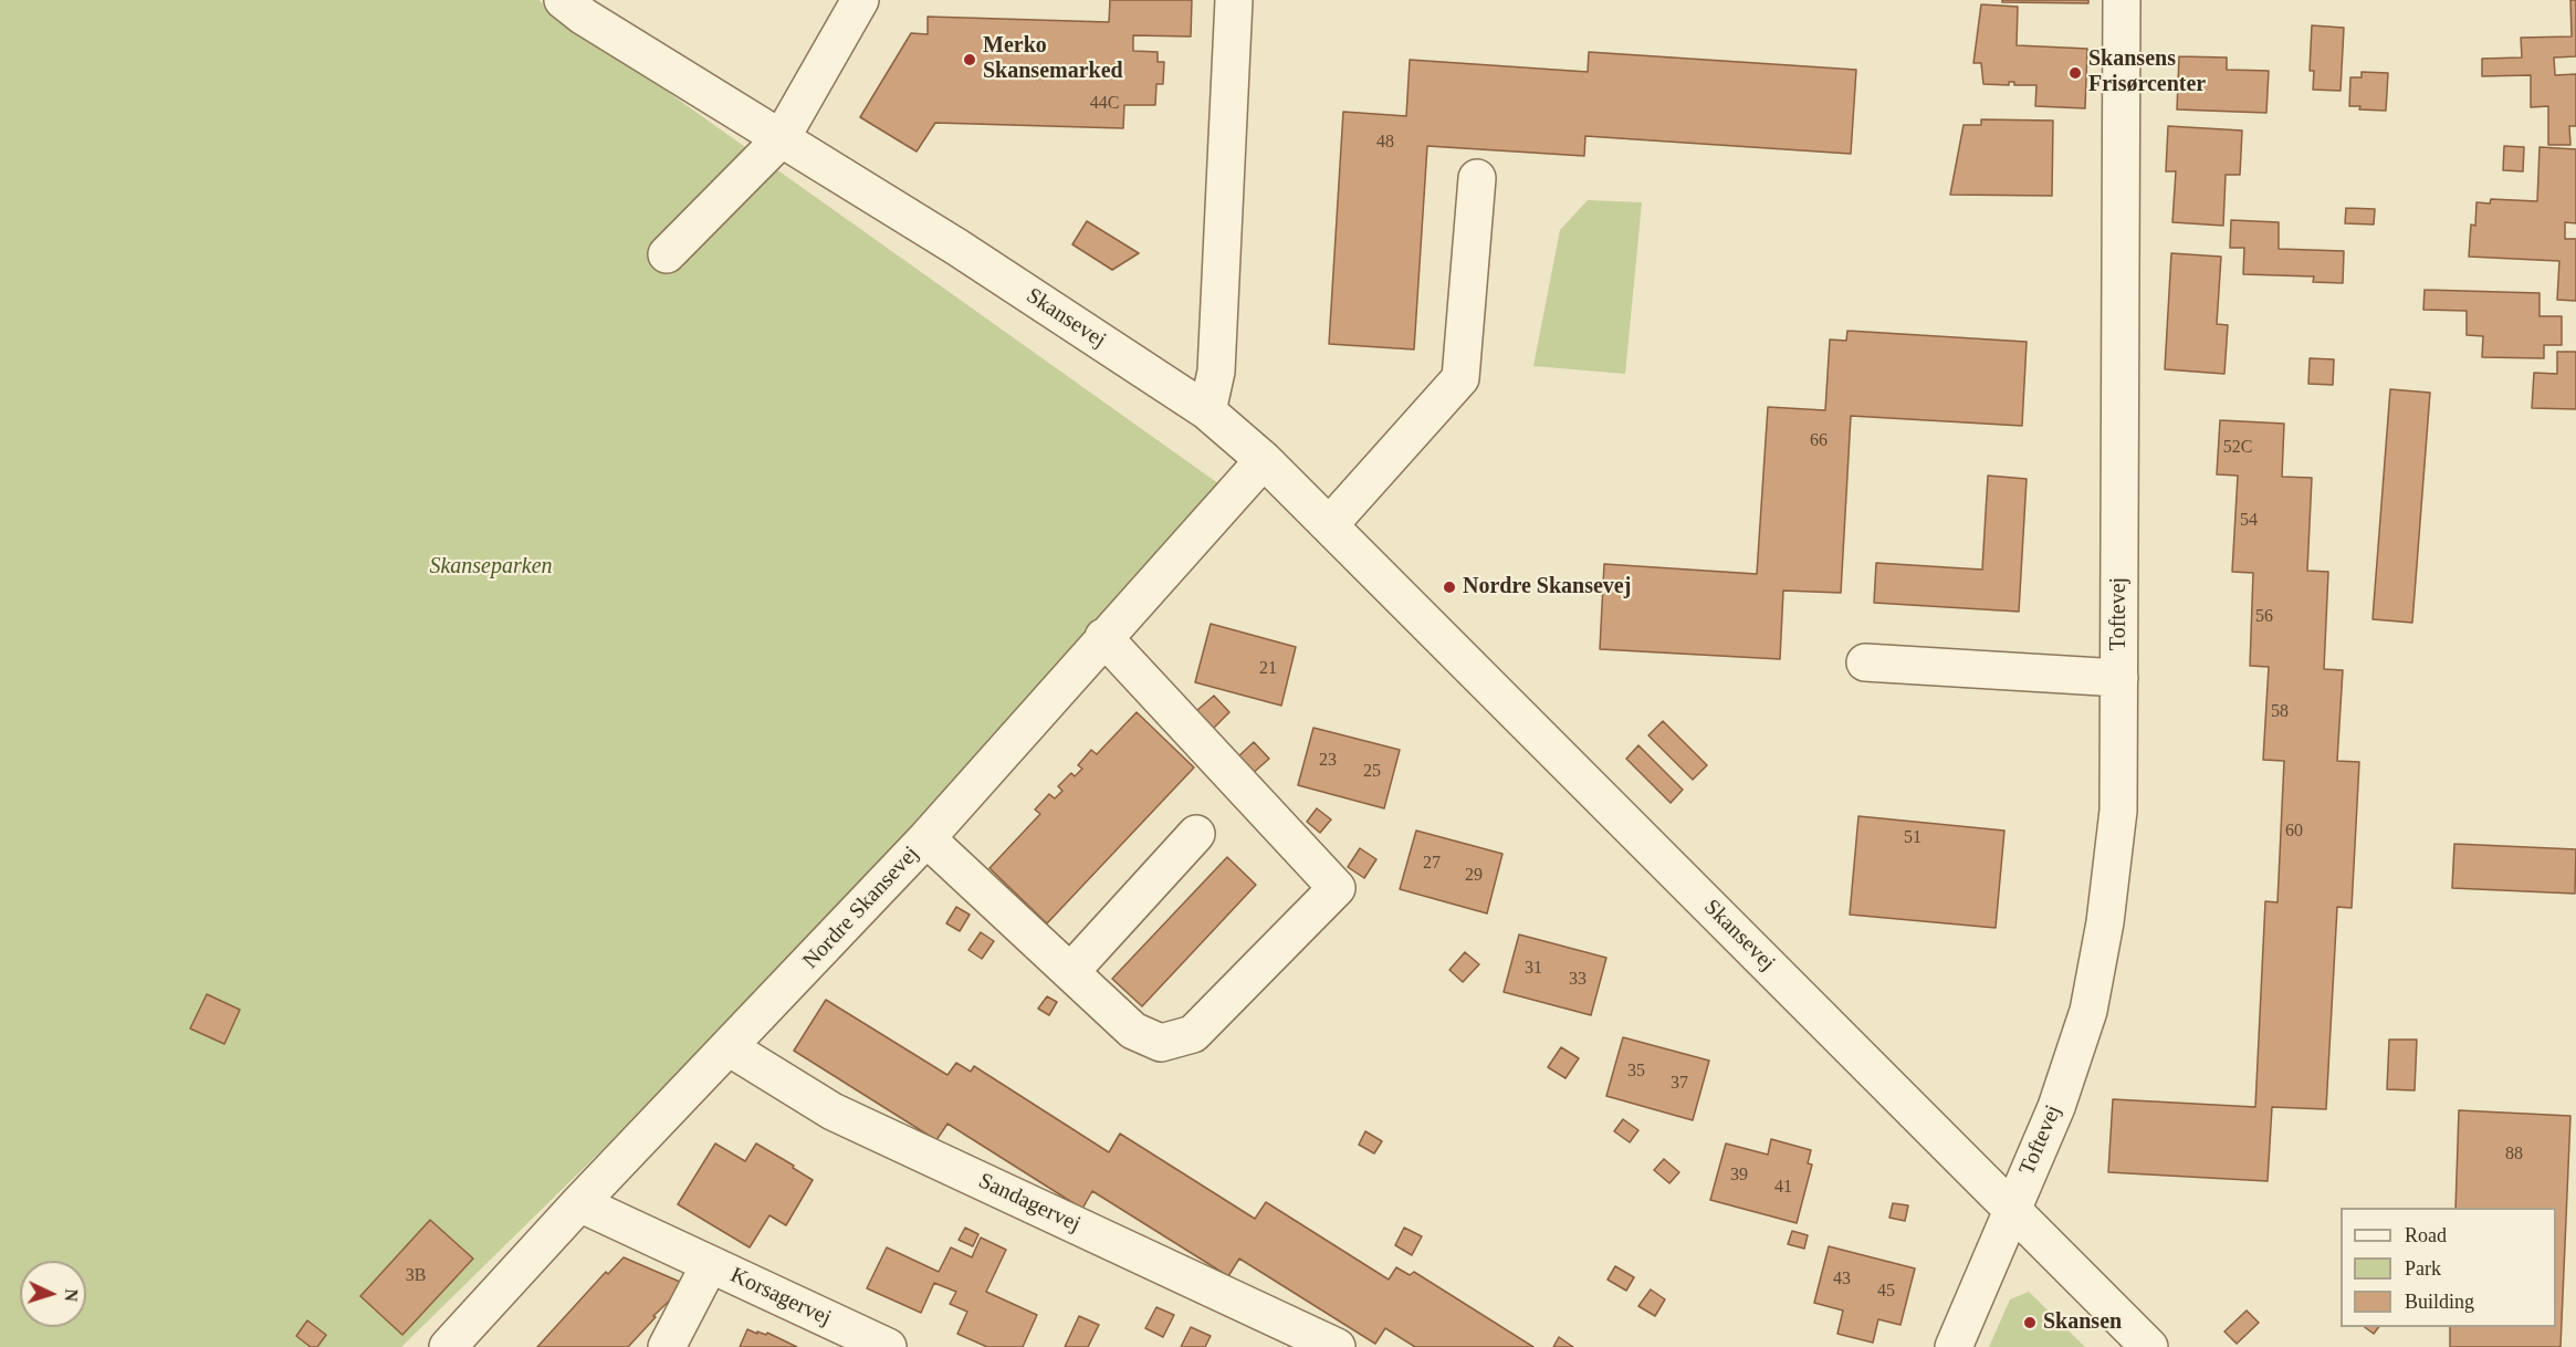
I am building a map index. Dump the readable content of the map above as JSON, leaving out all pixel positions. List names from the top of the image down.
{
  "streets": {
    "street": [
      "Skansevej",
      "Toftevej",
      "Nordre Skansevej",
      "Sandagervej",
      "Korsagervej"
    ]
  },
  "crossings": [
    ["Skansevej", "Toftevej"],
    ["Skansevej", "Nordre Skansevej"],
    ["Nordre Skansevej", "Sandagervej"],
    ["Nordre Skansevej", "Korsagervej"]
  ],
  "parks": ["Skanseparken"],
  "places": [
    "Merko Skansemarked",
    "Skansens Frisørcenter",
    "Nordre Skansevej",
    "Skansen"
  ],
  "house_numbers": [
    "44C",
    "48",
    "66",
    "52C",
    "54",
    "56",
    "21",
    "58",
    "23",
    "25",
    "60",
    "51",
    "27",
    "29",
    "31",
    "33",
    "35",
    "37",
    "88",
    "39",
    "41",
    "3B",
    "43",
    "45"
  ],
  "legend": ["Road", "Park", "Building"],
  "north": "right"
}
